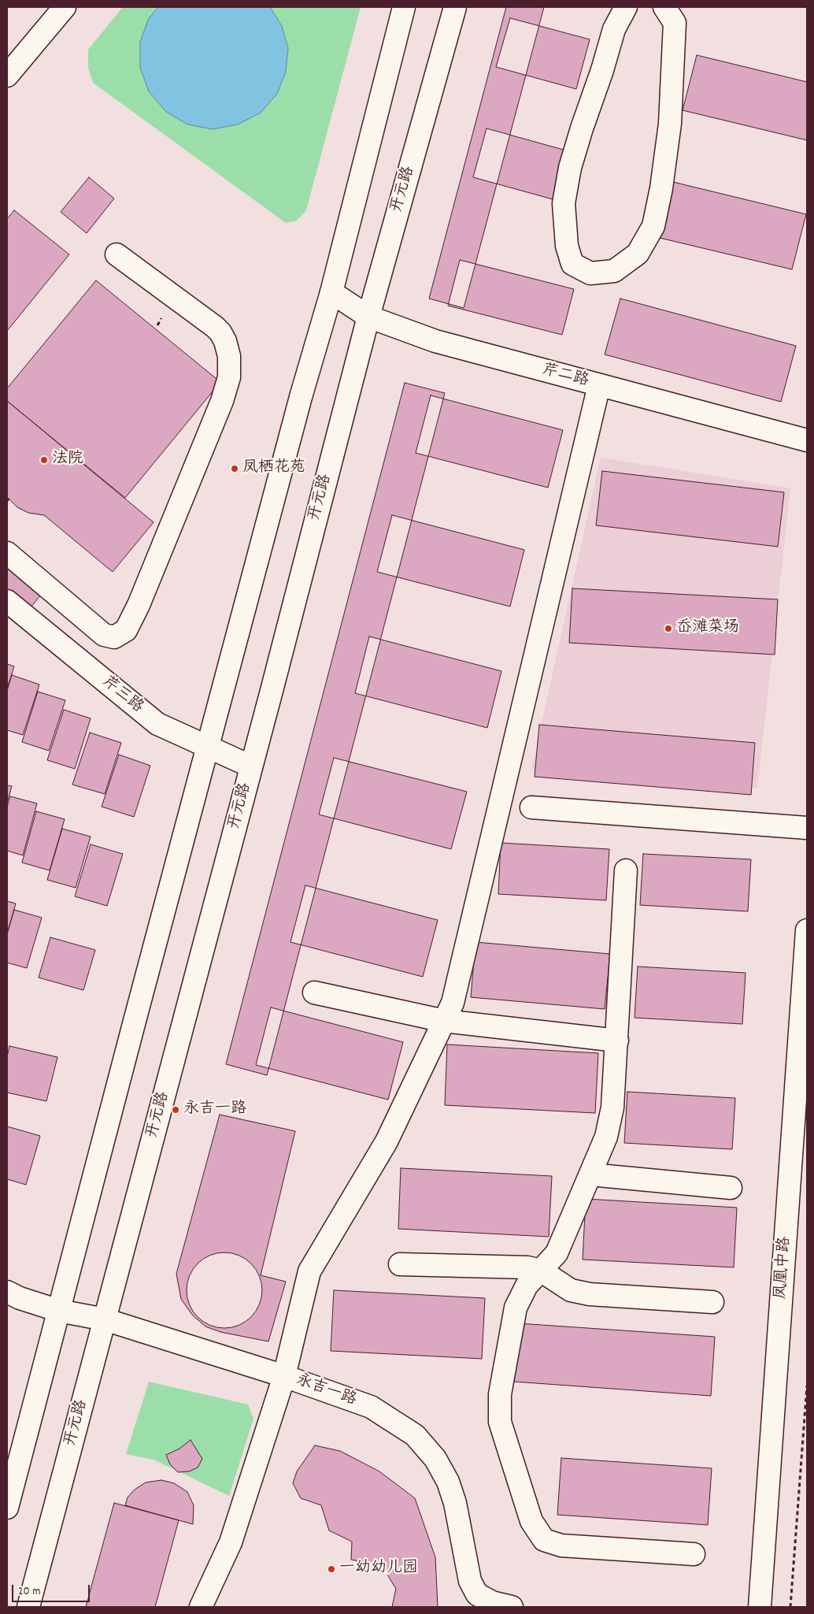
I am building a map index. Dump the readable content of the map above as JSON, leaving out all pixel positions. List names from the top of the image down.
{
  "streets": {
    "main road": [
      "开元路",
      "芹二路",
      "芹三路",
      "凤凰中路",
      "永吉一路"
    ]
  },
  "crossings": [
    ["开元路", "芹二路"],
    ["开元路", "芹三路"],
    ["开元路", "永吉一路"]
  ],
  "places": [
    "法院",
    "凤栖花苑",
    "岙滩菜场",
    "永吉一路",
    "一幼幼儿园"
  ],
  "scale_bar": "20 m"
}
